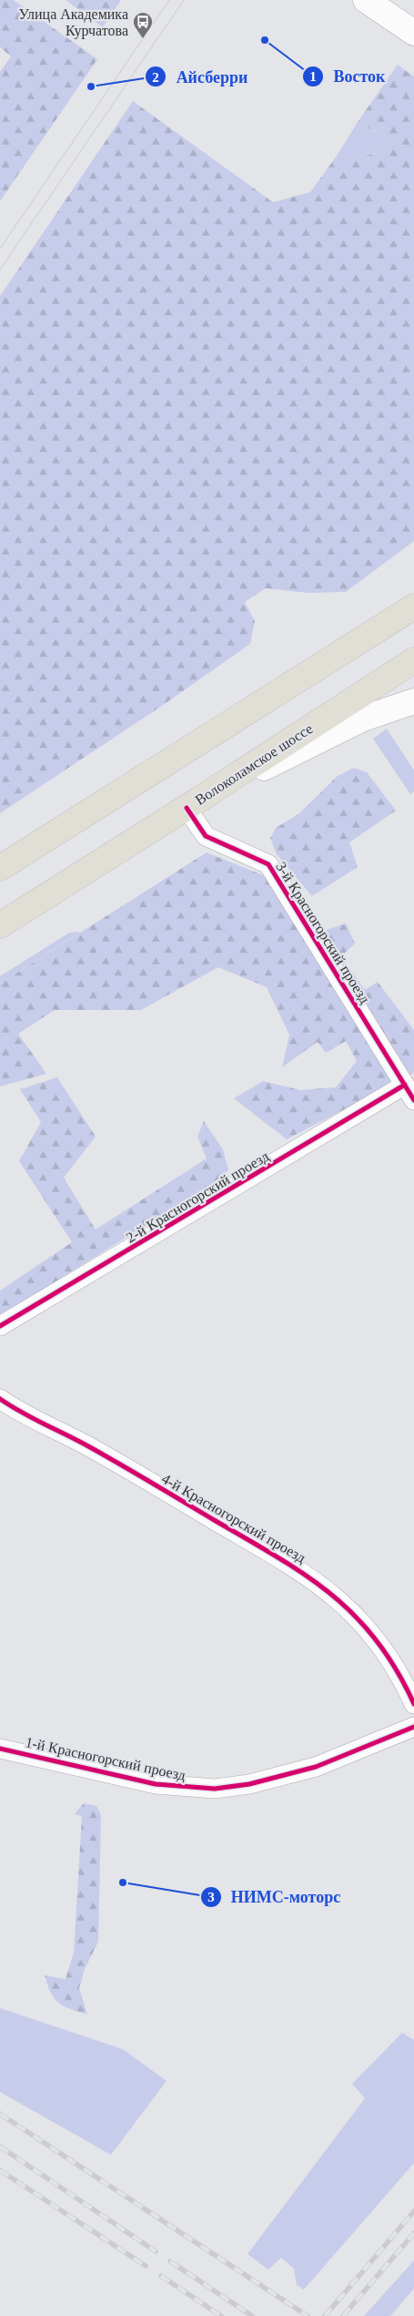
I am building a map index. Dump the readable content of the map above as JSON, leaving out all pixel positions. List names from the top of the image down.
{
  "streets": {
    "main road": ["Волоколамское шоссе"],
    "street": [
      "3-й Красногорский проезд",
      "2-й Красногорский проезд",
      "4-й Красногорский проезд",
      "1-й Красногорский проезд"
    ]
  },
  "crossings": [
    ["Волоколамское шоссе", "3-й Красногорский проезд"],
    ["3-й Красногорский проезд", "2-й Красногорский проезд"]
  ],
  "places": {
    "bus stop": ["Улица Академика Курчатова"],
    "other": ["Восток", "Айсберри", "НИМС-моторс"]
  }
}
